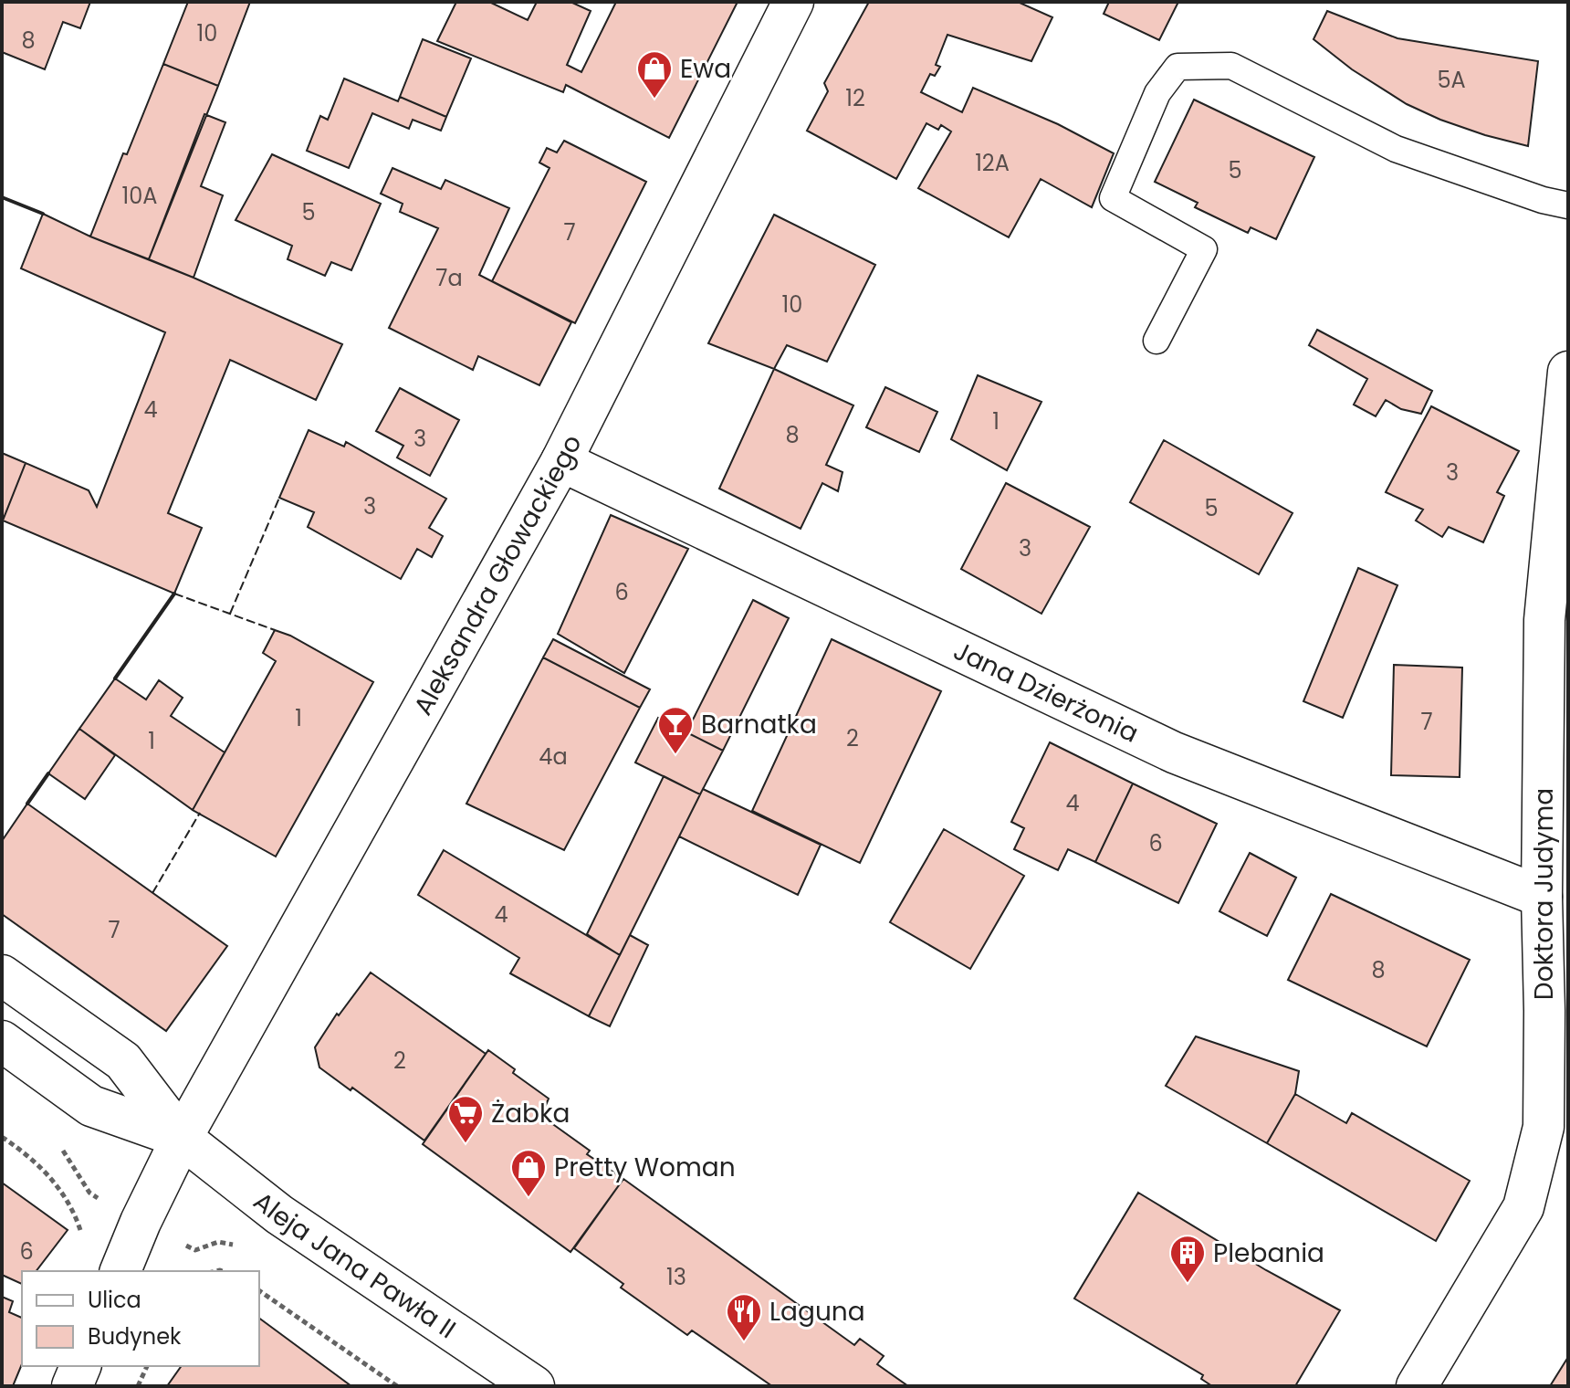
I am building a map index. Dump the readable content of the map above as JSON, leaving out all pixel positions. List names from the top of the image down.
{
  "streets": {
    "street": [
      "Aleksandra Głowackiego",
      "Jana Dzierżonia",
      "Doktora Judyma",
      "Aleja Jana Pawła II"
    ]
  },
  "crossings": [
    ["Aleksandra Głowackiego", "Jana Dzierżonia"],
    ["Aleksandra Głowackiego", "Aleja Jana Pawła II"],
    ["Jana Dzierżonia", "Doktora Judyma"]
  ],
  "places": {
    "shop": ["Ewa", "Pretty Woman"],
    "bar": ["Barnatka"],
    "supermarket": ["Żabka"],
    "building": ["Plebania"],
    "restaurant": ["Laguna"]
  },
  "house_numbers": [
    "10",
    "8",
    "5A",
    "12",
    "12A",
    "5",
    "10A",
    "5",
    "7",
    "7a",
    "10",
    "4",
    "1",
    "8",
    "3",
    "3",
    "3",
    "5",
    "3",
    "6",
    "1",
    "7",
    "2",
    "1",
    "4a",
    "4",
    "6",
    "4",
    "7",
    "8",
    "2",
    "6",
    "13"
  ],
  "legend": ["Ulica", "Budynek"]
}
